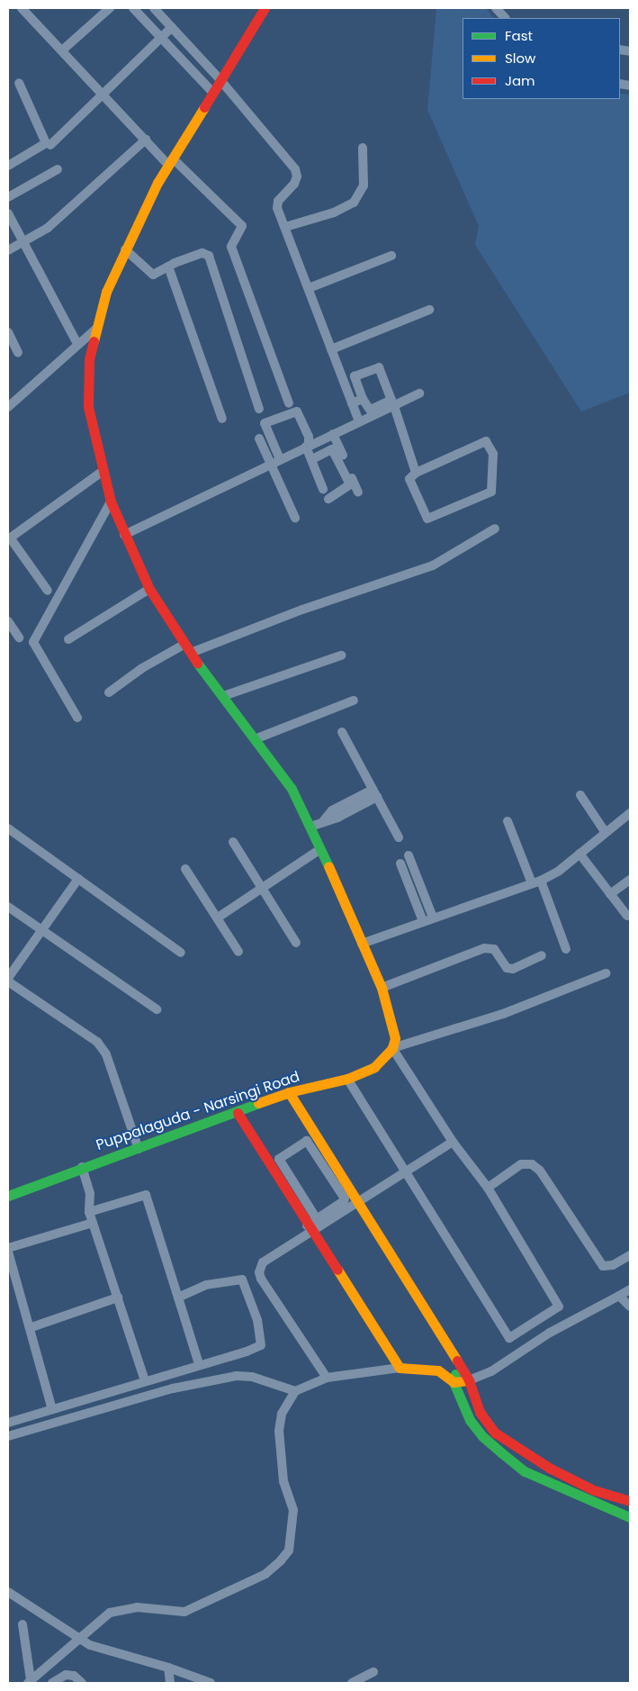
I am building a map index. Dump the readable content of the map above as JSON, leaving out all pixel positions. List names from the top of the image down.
{
  "streets": {
    "street": ["Puppalaguda - Narsingi Road"]
  },
  "legend": ["Fast", "Slow", "Jam"]
}
